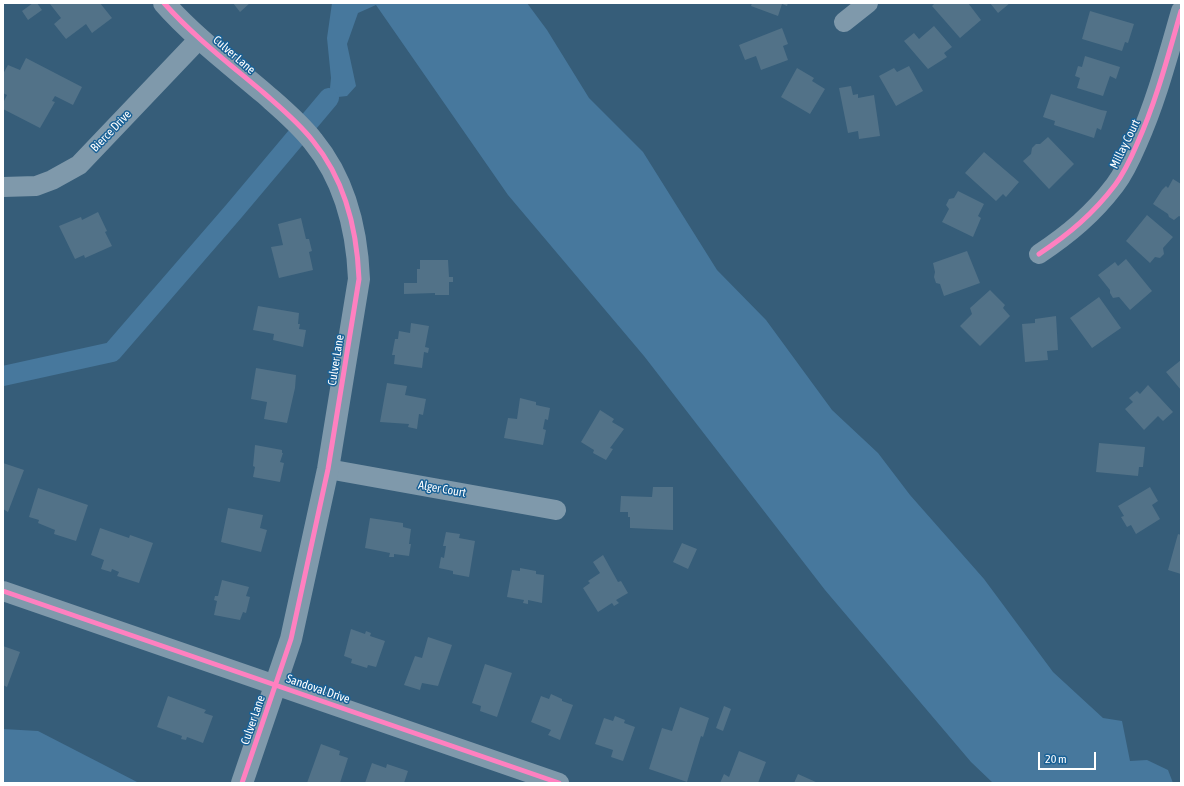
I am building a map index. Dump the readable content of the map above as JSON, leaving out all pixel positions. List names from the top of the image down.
{
  "streets": {
    "street": [
      "Culver Lane",
      "Bierce Drive",
      "Millay Court",
      "Alger Court",
      "Sandoval Drive"
    ]
  },
  "crossings": [
    ["Culver Lane", "Bierce Drive"],
    ["Culver Lane", "Alger Court"],
    ["Culver Lane", "Sandoval Drive"]
  ],
  "scale_bar": "20 m"
}
